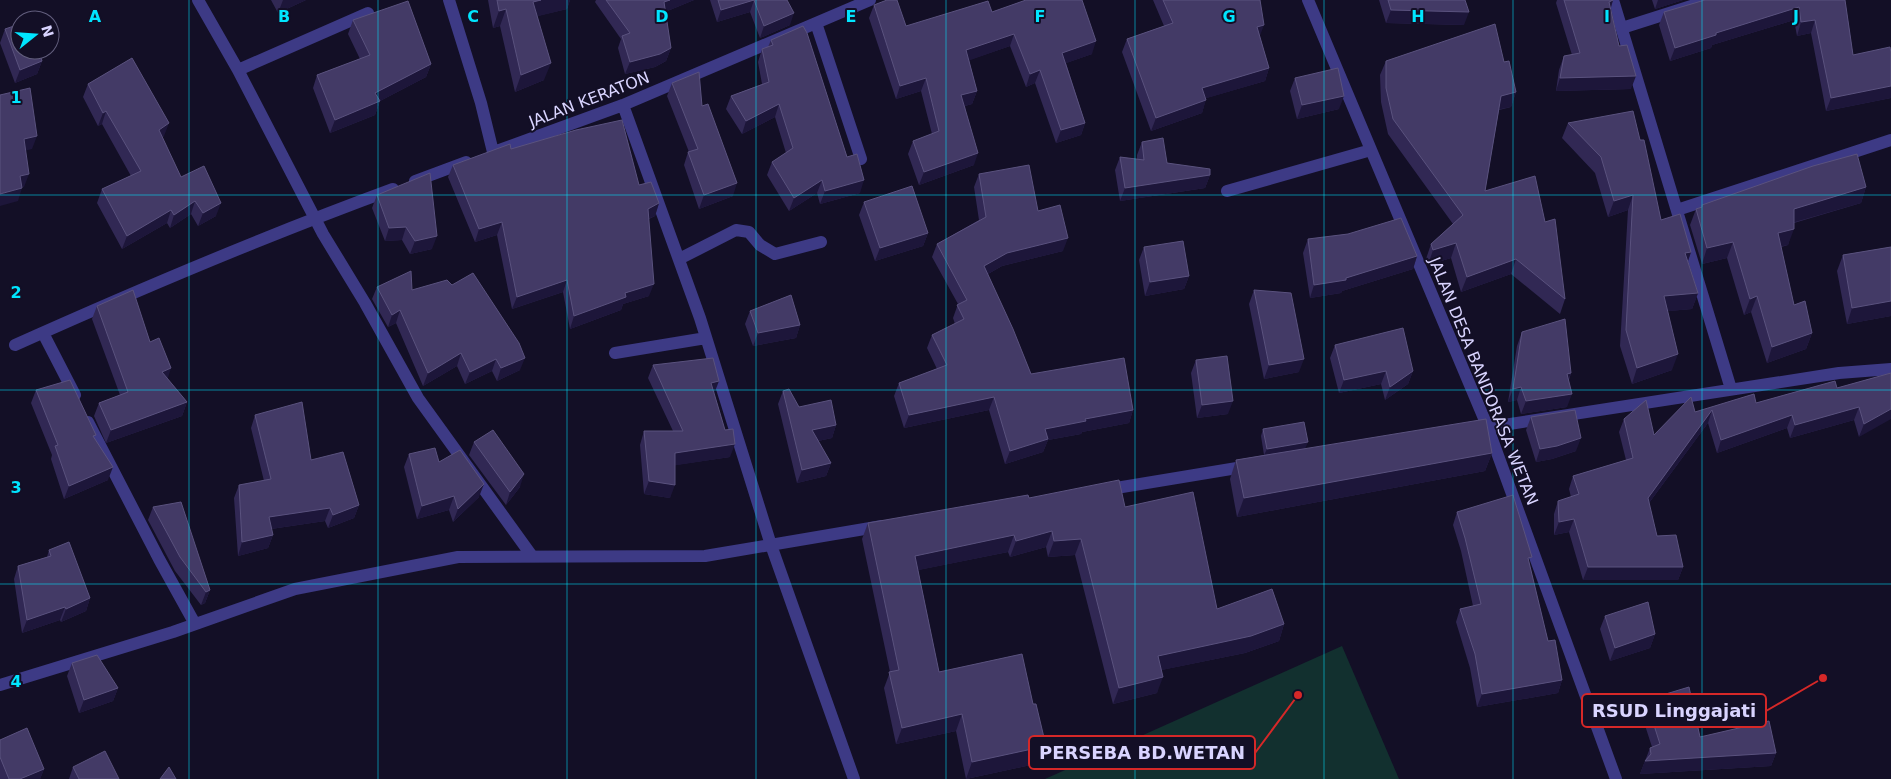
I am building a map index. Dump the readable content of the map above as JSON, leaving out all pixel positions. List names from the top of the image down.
{
  "streets": {
    "street": ["JALAN KERATON", "JALAN DESA BANDORASA WETAN"]
  },
  "places": ["RSUD Linggajati", "PERSEBA BD.WETAN"],
  "north": "right",
  "grid": {
    "columns": [
      "A",
      "B",
      "C",
      "D",
      "E",
      "F",
      "G",
      "H",
      "I",
      "J"
    ],
    "rows": [
      "1",
      "2",
      "3",
      "4"
    ]
  }
}
